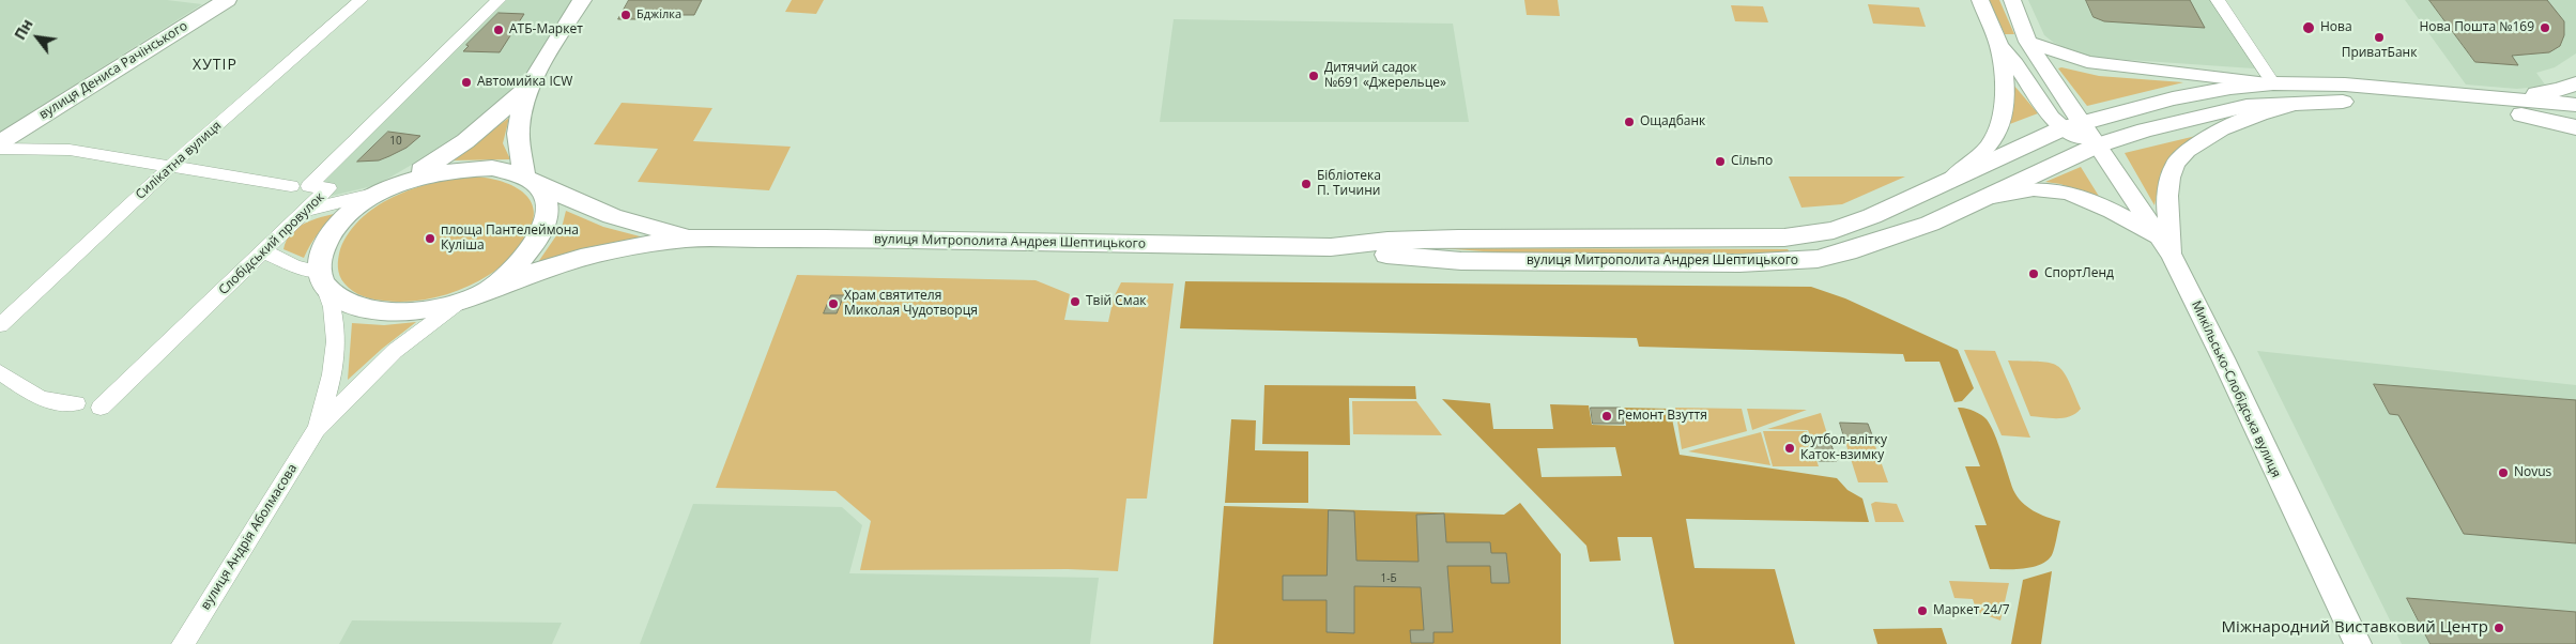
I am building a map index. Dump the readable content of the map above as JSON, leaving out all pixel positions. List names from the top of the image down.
{
  "streets": {
    "main road": ["вулиця Дениса Рачінського", "вулиця Митрополита Андрея Шептицького"],
    "street": [
      "Силікатна вулиця",
      "Слобідський провулок",
      "Микільсько-Слобідська вулиця",
      "вулиця Андрія Аболмасова"
    ]
  },
  "crossings": [
    ["вулиця Митрополита Андрея Шептицького", "Микільсько-Слобідська вулиця"],
    ["вулиця Митрополита Андрея Шептицького", "вулиця Андрія Аболмасова"]
  ],
  "districts": ["ХУТІР"],
  "places": [
    "Бджілка",
    "Нова",
    "Нова Пошта №169",
    "АТБ-Маркет",
    "ПриватБанк",
    "Дитячий садок №691 «Джерельце»",
    "Автомийка ICW",
    "Ощадбанк",
    "Сільпо",
    "Бібліотека П. Тичини",
    "площа Пантелеймона Куліша",
    "СпортЛенд",
    "Твій Смак",
    "Храм святителя Миколая Чудотворця",
    "Ремонт Взуття",
    "Футбол-влітку Каток-взимку",
    "Novus",
    "Маркет 24/7",
    "Міжнародний Виставковий Центр"
  ],
  "house_numbers": ["10", "1-Б"],
  "north": "top left"
}
